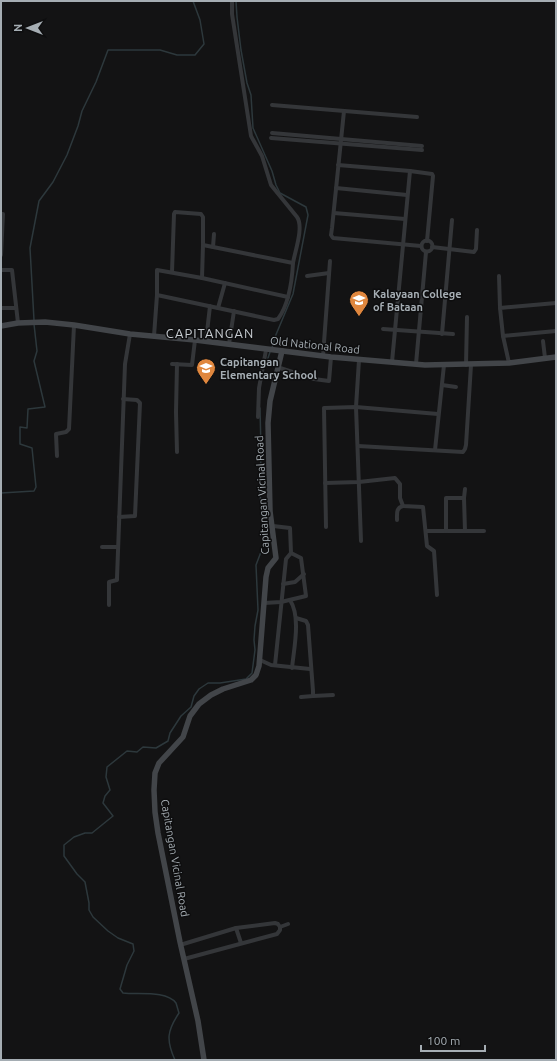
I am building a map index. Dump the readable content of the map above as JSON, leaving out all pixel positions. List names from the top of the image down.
{
  "streets": {
    "street": ["Old National Road", "Capitangan Vicinal Road"]
  },
  "crossings": [
    ["Old National Road", "Capitangan Vicinal Road"]
  ],
  "districts": ["CAPITANGAN"],
  "places": {
    "school or university": ["Kalayaan College of Bataan", "Capitangan Elementary School"]
  },
  "scale_bar": "100 m",
  "north": "left"
}
